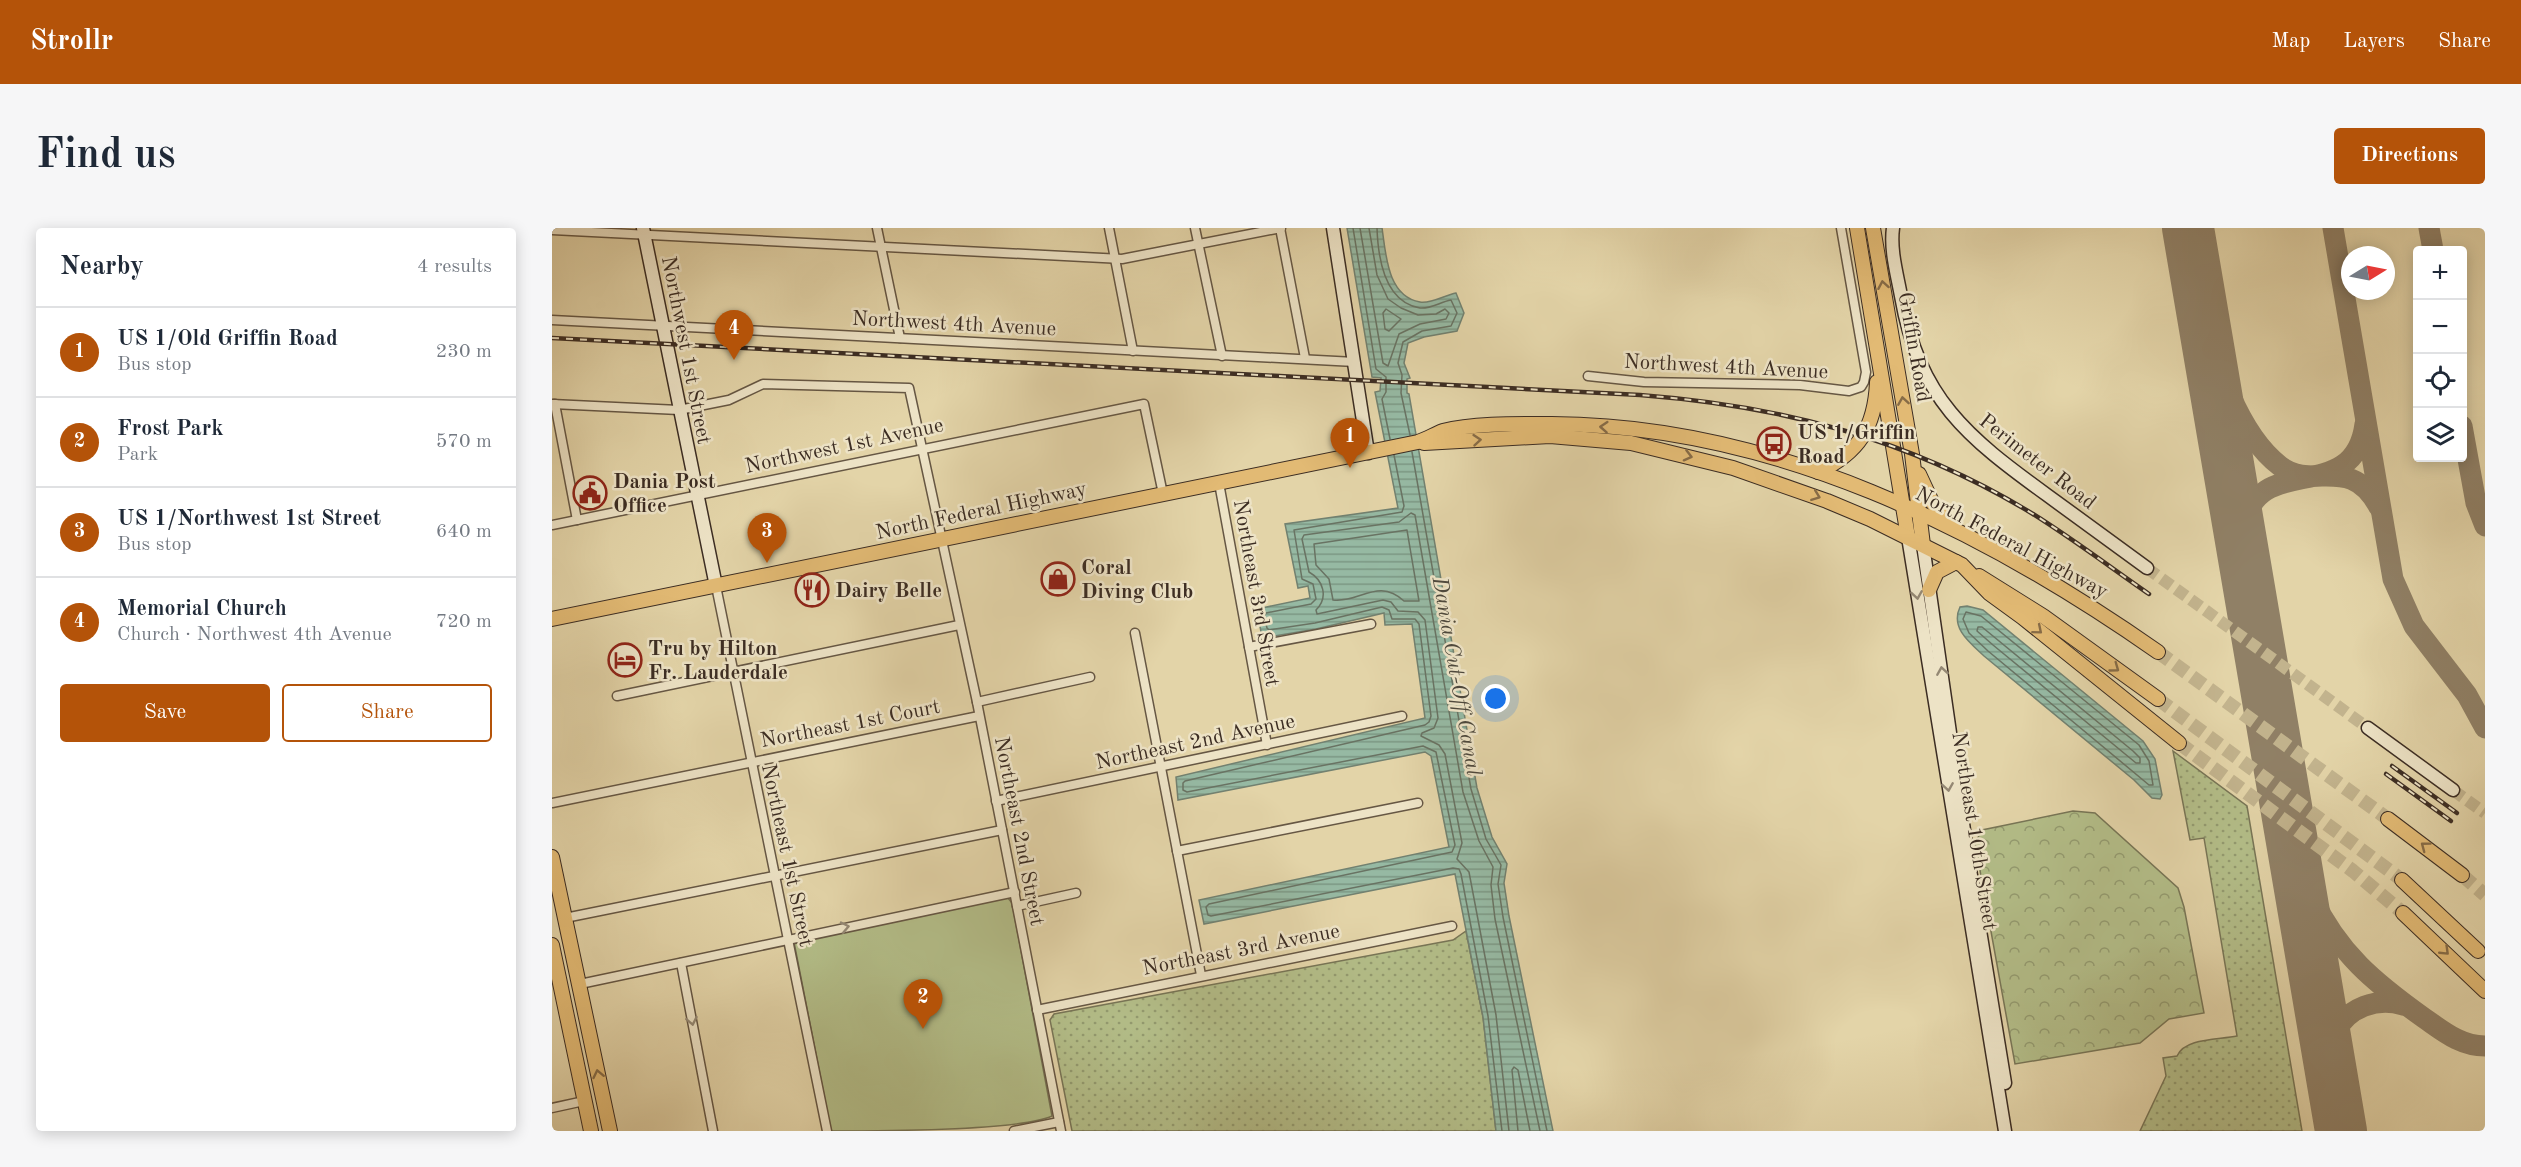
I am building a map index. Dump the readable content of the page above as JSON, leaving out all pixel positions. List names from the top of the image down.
{
  "streets": {
    "main road": ["Griffin Road", "North Federal Highway"],
    "street": [
      "Northwest 4th Avenue",
      "Northwest 1st Street",
      "Northwest 1st Avenue",
      "Perimeter Road",
      "Northeast 3rd Street",
      "Northeast 1st Court",
      "Northeast 2nd Avenue",
      "Northeast 2nd Street",
      "Northeast 10th Street",
      "Northeast 1st Street",
      "Northeast 3rd Avenue"
    ]
  },
  "crossings": [
    ["Northwest 4th Avenue", "Northwest 1st Street"],
    ["Griffin Road", "North Federal Highway"],
    ["Griffin Road", "Northeast 10th Street"],
    ["Northwest 1st Street", "Northwest 1st Avenue"],
    ["Northwest 1st Street", "North Federal Highway"],
    ["Northwest 1st Street", "Northeast 2nd Street"],
    ["Northwest 1st Street", "Northeast 1st Street"],
    ["Northwest 1st Avenue", "North Federal Highway"],
    ["Northwest 1st Avenue", "Northeast 2nd Street"],
    ["North Federal Highway", "Northeast 3rd Street"],
    ["North Federal Highway", "Northeast 2nd Street"],
    ["North Federal Highway", "Northeast 10th Street"],
    ["North Federal Highway", "Northeast 1st Street"],
    ["Northeast 3rd Street", "Northeast 2nd Avenue"],
    ["Northeast 1st Court", "Northeast 2nd Street"],
    ["Northeast 1st Court", "Northeast 1st Street"],
    ["Northeast 2nd Avenue", "Northeast 2nd Street"],
    ["Northeast 2nd Street", "Northeast 3rd Avenue"]
  ],
  "water": ["Dania Cut-Off Canal"],
  "places": {
    "bus stop": ["US 1/Griffin Road"],
    "public building": ["Dania Post Office"],
    "shop": ["Coral Diving Club"],
    "restaurant": ["Dairy Belle"],
    "hotel": ["Tru by Hilton Fr. Lauderdale"]
  },
  "north": "right",
  "page": {
    "header": "Strollr",
    "nav": ["Map", "Layers", "Share"],
    "buttons": [
      "Directions",
      ["Save", "Share"]
    ],
    "title": "Find us",
    "heading": ["Nearby", "4 results"],
    "map_buttons": ["+", "−"],
    "list": [
      {
        "mark": "1",
        "name": "US 1/Old Griffin Road",
        "note": "Bus stop",
        "value": "230 m"
      },
      {
        "mark": "2",
        "name": "Frost Park",
        "note": "Park",
        "value": "570 m"
      },
      {
        "mark": "3",
        "name": "US 1/Northwest 1st Street",
        "note": "Bus stop",
        "value": "640 m"
      },
      {
        "mark": "4",
        "name": "Memorial Church",
        "note": "Church · Northwest 4th Avenue",
        "value": "720 m"
      }
    ],
    "pins": [
      "4",
      "1",
      "3",
      "2"
    ]
  }
}
